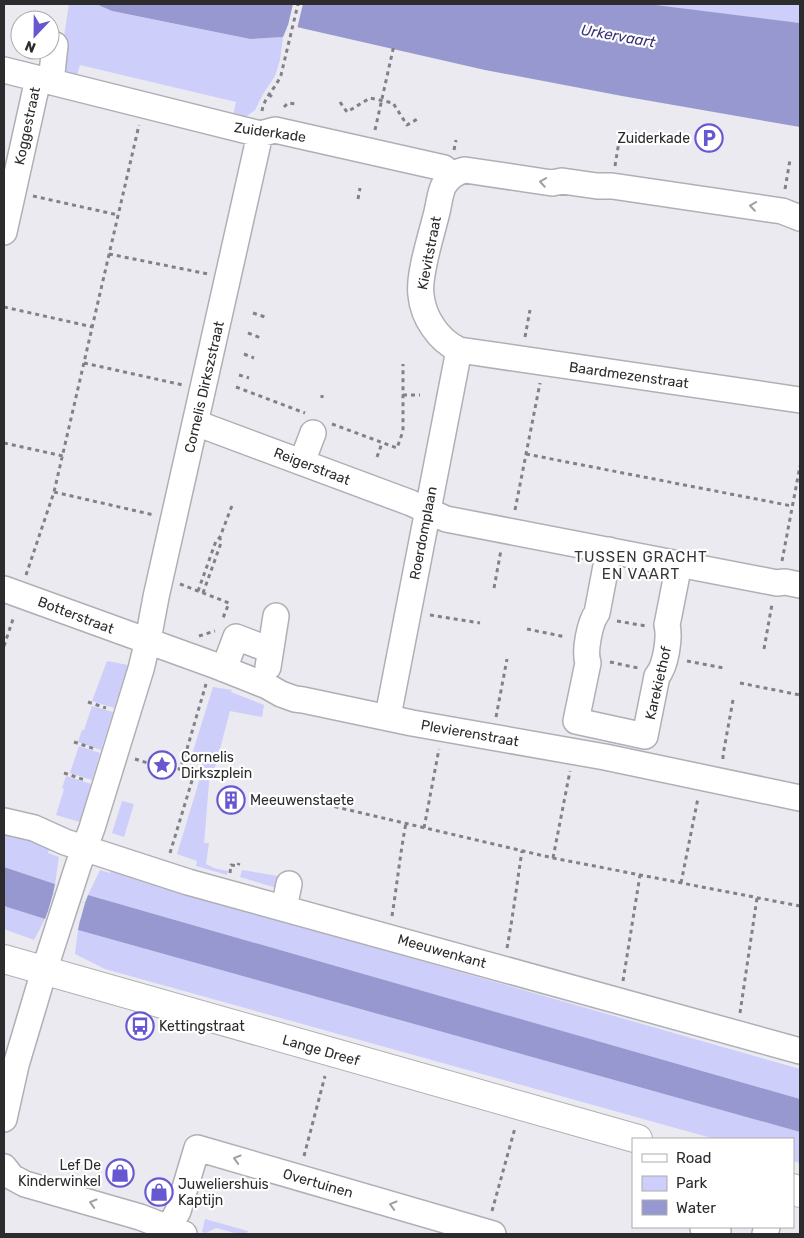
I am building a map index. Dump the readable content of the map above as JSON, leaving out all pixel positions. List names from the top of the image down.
{
  "streets": {
    "main road": ["Lange Dreef"],
    "street": [
      "Koggestraat",
      "Zuiderkade",
      "Kievitstraat",
      "Baardmezenstraat",
      "Cornelis Dirkszstraat",
      "Reigerstraat",
      "Roerdomplaan",
      "Botterstraat",
      "Karekiethof",
      "Plevierenstraat",
      "Meeuwenkant",
      "Overtuinen"
    ]
  },
  "crossings": [
    ["Koggestraat", "Zuiderkade"],
    ["Zuiderkade", "Kievitstraat"],
    ["Zuiderkade", "Cornelis Dirkszstraat"],
    ["Kievitstraat", "Baardmezenstraat"],
    ["Kievitstraat", "Roerdomplaan"],
    ["Baardmezenstraat", "Roerdomplaan"],
    ["Cornelis Dirkszstraat", "Reigerstraat"],
    ["Cornelis Dirkszstraat", "Botterstraat"],
    ["Cornelis Dirkszstraat", "Plevierenstraat"],
    ["Reigerstraat", "Roerdomplaan"],
    ["Roerdomplaan", "Plevierenstraat"],
    ["Botterstraat", "Plevierenstraat"]
  ],
  "districts": ["TUSSEN GRACHT EN VAART"],
  "water": ["Urkervaart"],
  "places": {
    "parking": ["Zuiderkade"],
    "place": ["Cornelis Dirkszplein"],
    "building": ["Meeuwenstaete"],
    "bus stop": ["Kettingstraat"],
    "shop": ["Lef De Kinderwinkel", "Juweliershuis Kaptijn"]
  },
  "legend": ["Road", "Park", "Water"],
  "north": "bottom"
}
